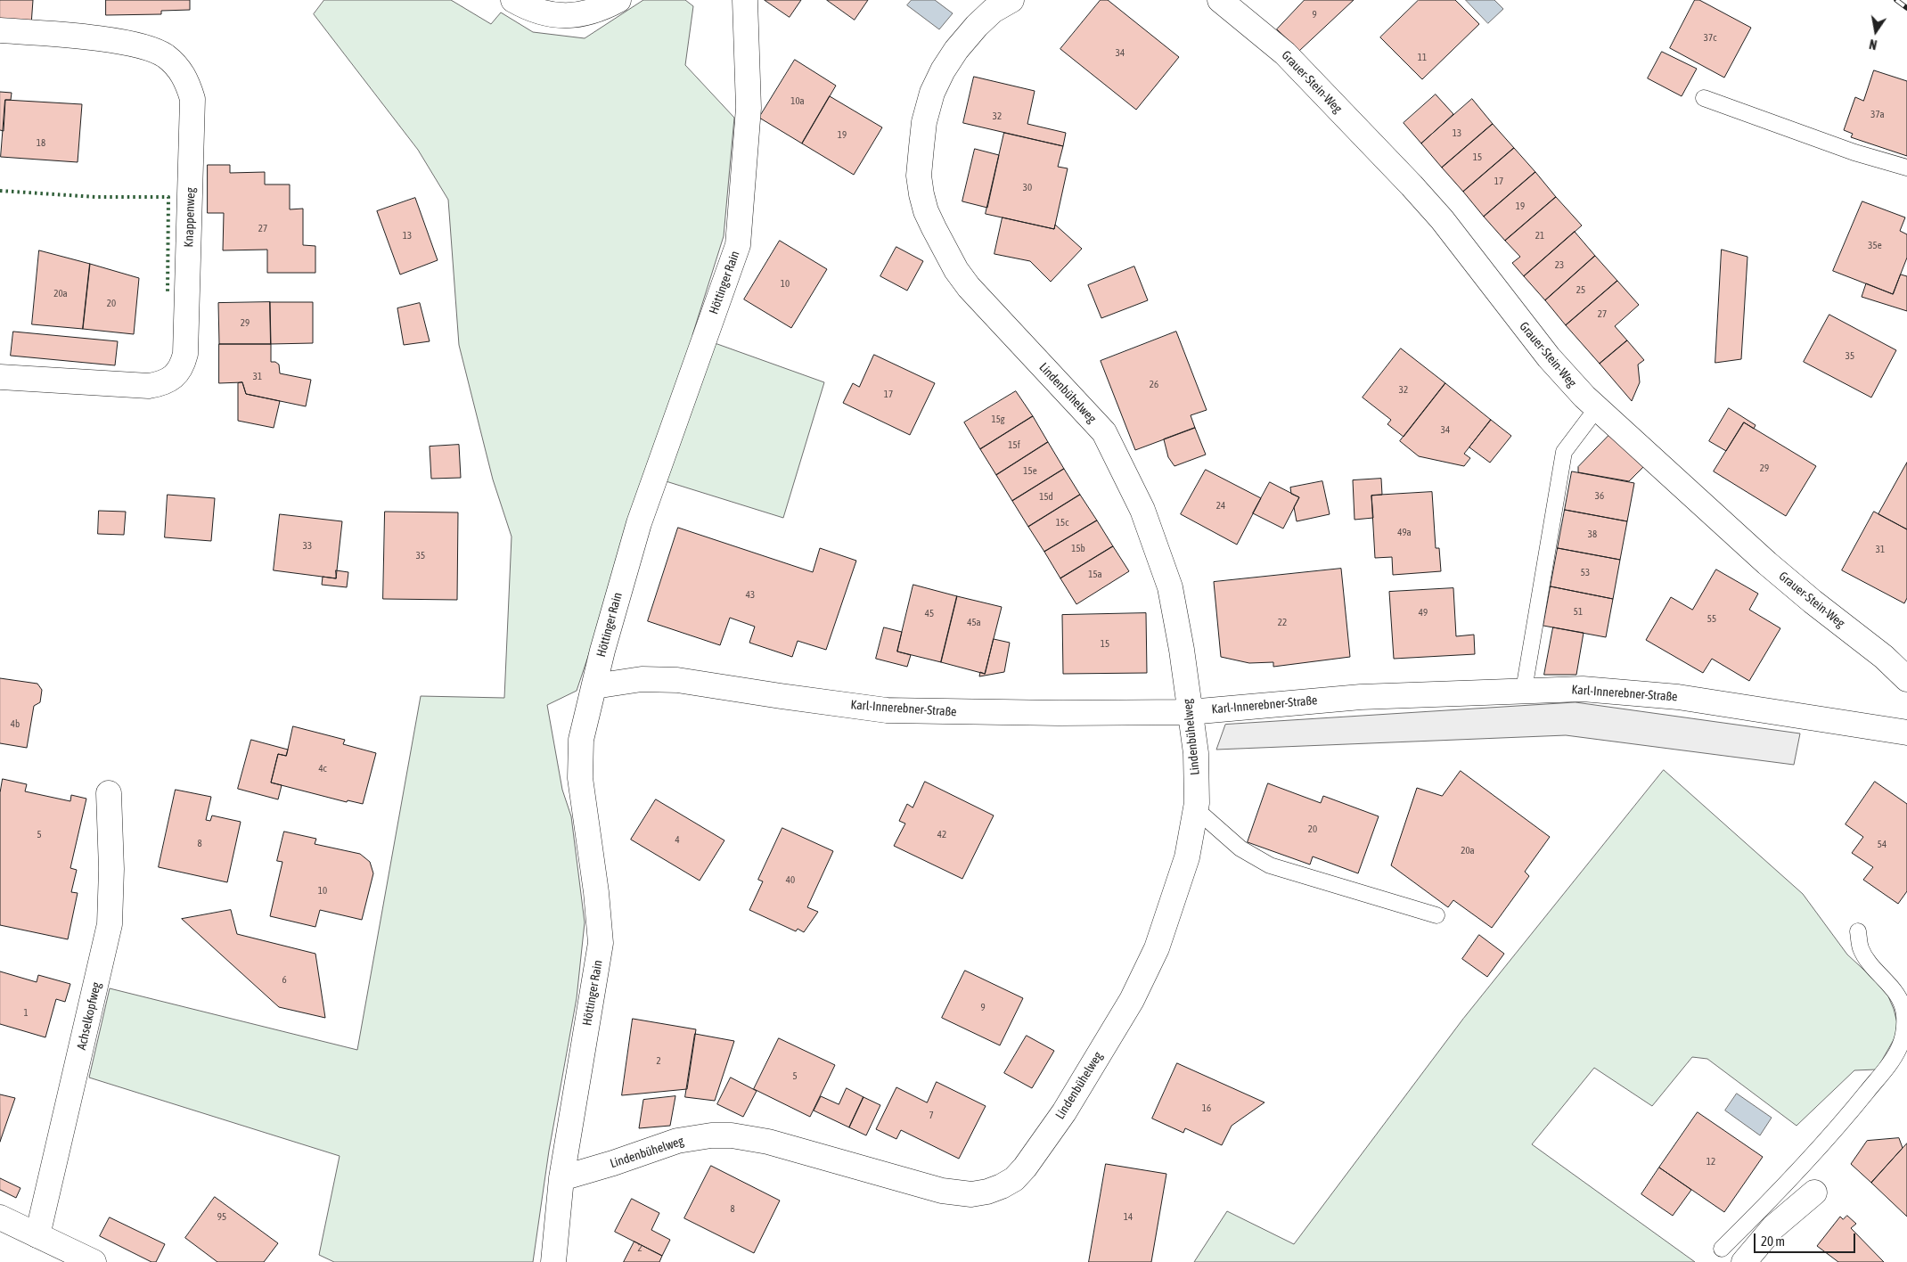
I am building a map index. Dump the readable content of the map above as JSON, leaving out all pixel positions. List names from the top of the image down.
{
  "streets": {
    "street": [
      "Grauer-Stein-Weg",
      "Knappenweg",
      "Höttinger Rain",
      "Lindenbühelweg",
      "Karl-Innerebner-Straße",
      "Achselkopfweg"
    ]
  },
  "crossings": [
    ["Höttinger Rain", "Lindenbühelweg"],
    ["Höttinger Rain", "Karl-Innerebner-Straße"],
    ["Lindenbühelweg", "Karl-Innerebner-Straße"]
  ],
  "house_numbers": [
    "9",
    "37c",
    "34",
    "11",
    "10a",
    "37a",
    "32",
    "13",
    "19",
    "18",
    "15",
    "17",
    "30",
    "19",
    "27",
    "13",
    "21",
    "35e",
    "23",
    "10",
    "25",
    "20a",
    "20",
    "27",
    "29",
    "35",
    "31",
    "26",
    "32",
    "17",
    "15g",
    "34",
    "15f",
    "29",
    "15e",
    "36",
    "15d",
    "24",
    "15c",
    "49a",
    "38",
    "33",
    "15b",
    "31",
    "35",
    "53",
    "15a",
    "43",
    "51",
    "49",
    "45",
    "55",
    "45a",
    "22",
    "15",
    "4b",
    "4c",
    "20",
    "5",
    "42",
    "4",
    "8",
    "54",
    "20a",
    "40",
    "10",
    "6",
    "9",
    "1",
    "2",
    "5",
    "16",
    "7",
    "12",
    "8",
    "95",
    "14",
    "2"
  ],
  "scale_bar": "20 m",
  "north": "bottom"
}
